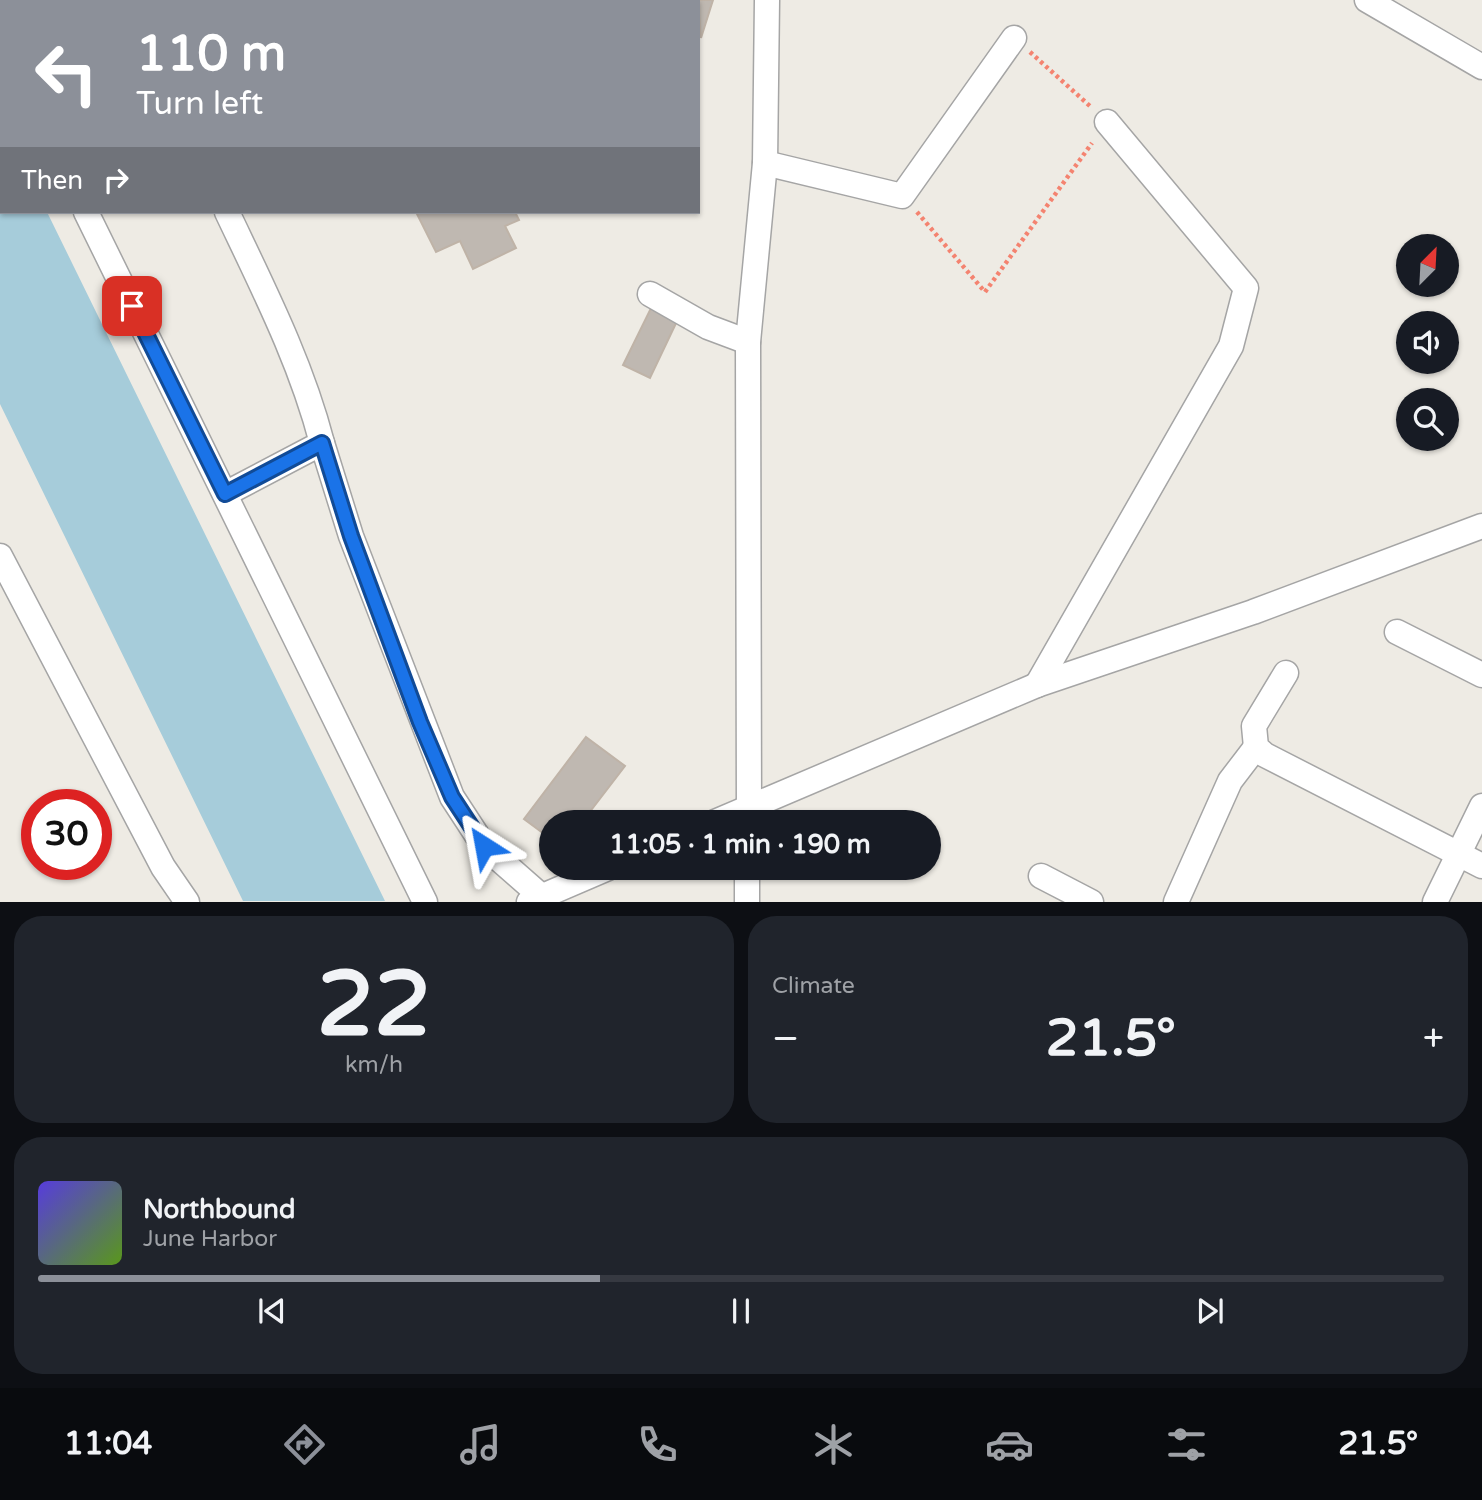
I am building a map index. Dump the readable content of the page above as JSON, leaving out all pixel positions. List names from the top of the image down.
{
  "north": "top right",
  "page": {
    "turn": ["110 m", "Turn left"],
    "then": "Then",
    "limit": "30",
    "trip": "11:05 · 1 min · 190 m",
    "tile": [
      ["22", "km/h"],
      "Climate"
    ],
    "heat": ["−", "21.5°", "+"],
    "song": ["Northbound", "June Harbor"],
    "tabs": ["11:04", "21.5°"]
  }
}
